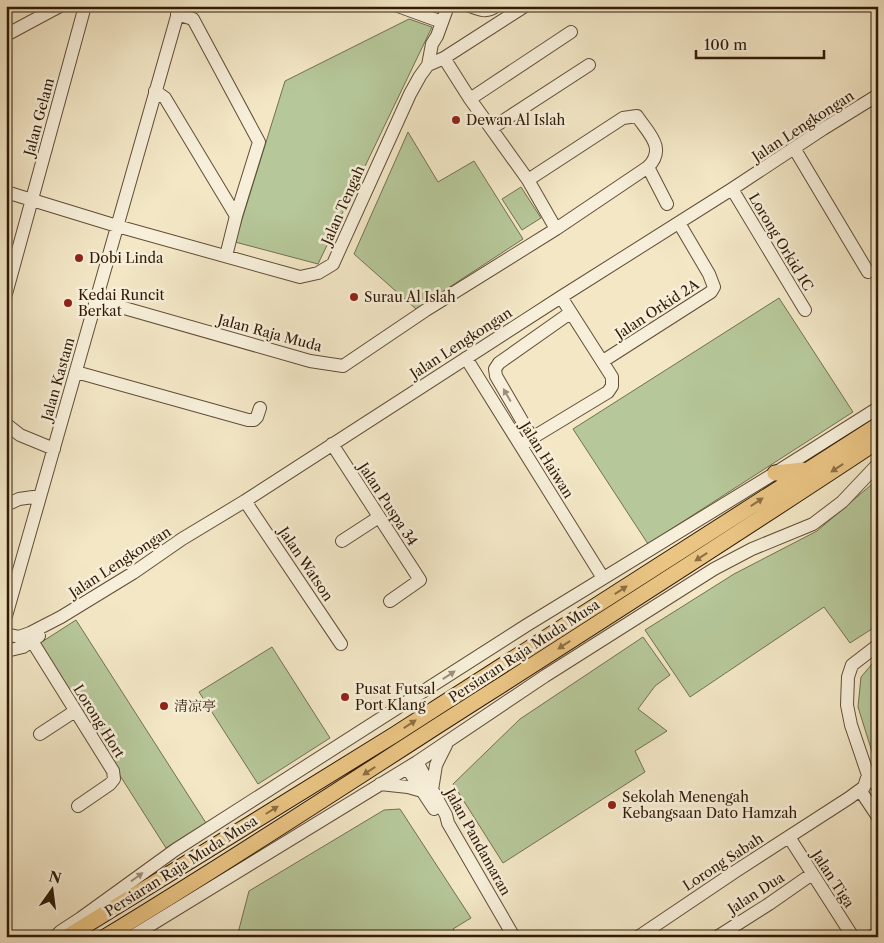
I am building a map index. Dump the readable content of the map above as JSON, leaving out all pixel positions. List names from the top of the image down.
{
  "streets": {
    "main road": ["Persiaran Raja Muda Musa"],
    "street": [
      "Jalan Gelam",
      "Jalan Lengkongan",
      "Jalan Tengah",
      "Lorong Orkid 1C",
      "Jalan Orkid 2A",
      "Jalan Raja Muda",
      "Jalan Kastam",
      "Jalan Haiwan",
      "Jalan Puspa 34",
      "Jalan Watson",
      "Lorong Hort",
      "Jalan Pandamaran",
      "Lorong Sabah",
      "Jalan Tiga",
      "Jalan Dua"
    ]
  },
  "crossings": [
    ["Jalan Gelam", "Jalan Tengah"],
    ["Jalan Lengkongan", "Lorong Orkid 1C"],
    ["Jalan Lengkongan", "Jalan Orkid 2A"],
    ["Jalan Lengkongan", "Jalan Haiwan"],
    ["Jalan Lengkongan", "Jalan Puspa 34"],
    ["Jalan Lengkongan", "Jalan Watson"],
    ["Jalan Lengkongan", "Lorong Hort"],
    ["Jalan Tengah", "Jalan Kastam"],
    ["Jalan Raja Muda", "Jalan Kastam"],
    ["Lorong Sabah", "Jalan Tiga"],
    ["Jalan Tiga", "Jalan Dua"]
  ],
  "places": [
    "Dewan Al Islah",
    "Dobi Linda",
    "Surau Al Islah",
    "Kedai Runcit Berkat",
    "Pusat Futsal Port Klang",
    "清凉亭",
    "Sekolah Menengah Kebangsaan Dato Hamzah"
  ],
  "scale_bar": "100 m",
  "north": "top"
}
